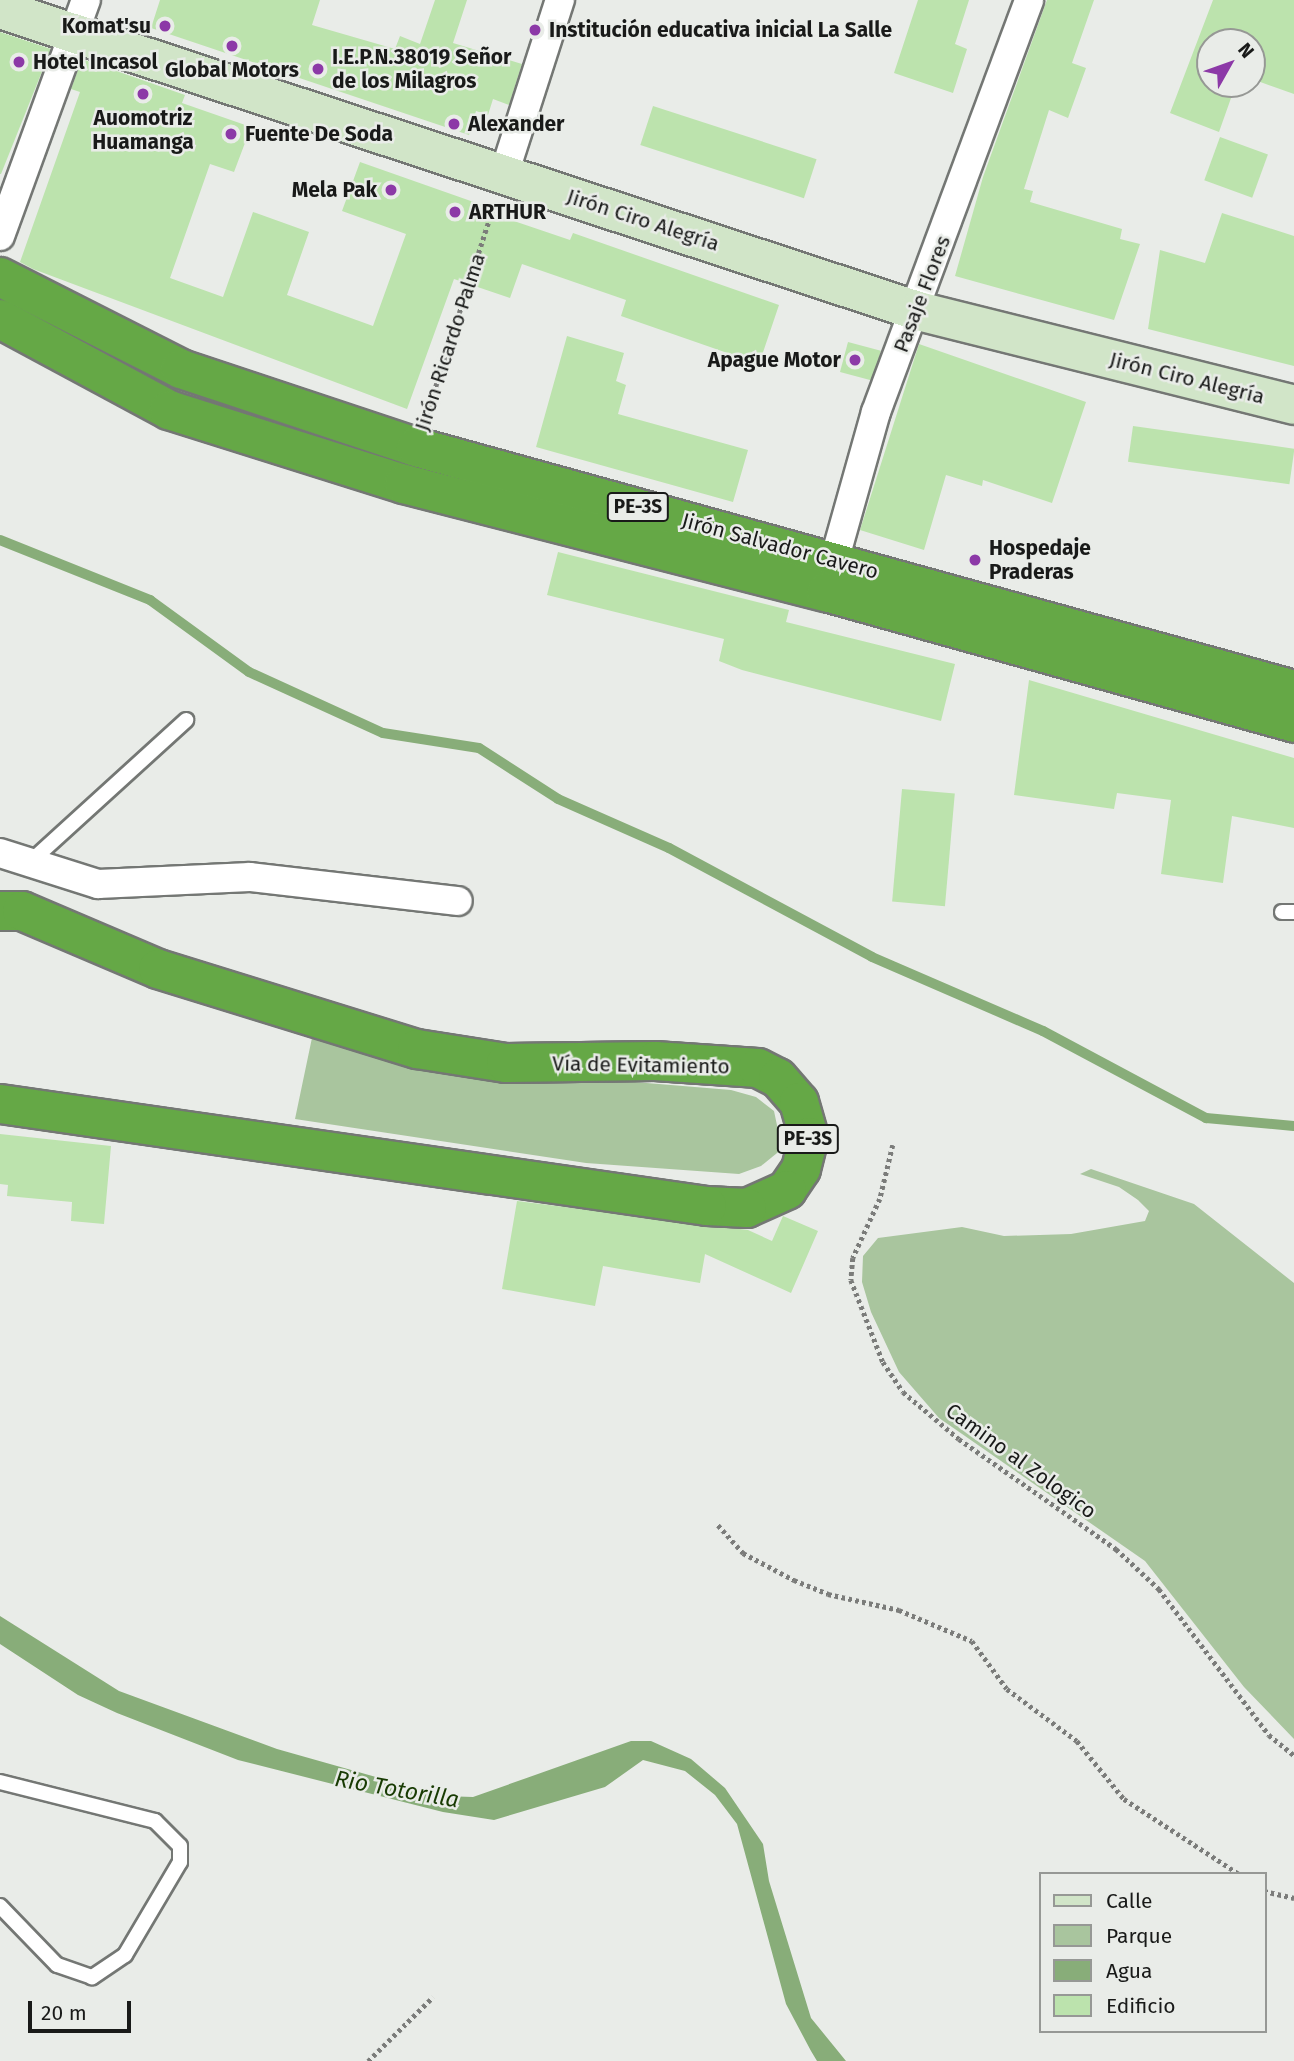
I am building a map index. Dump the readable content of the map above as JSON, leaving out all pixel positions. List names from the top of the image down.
{
  "streets": {
    "highway": ["PE-3S", "Jirón Salvador Cavero", "Vía de Evitamiento"],
    "street": ["Jirón Ciro Alegría", "Pasaje Flores"],
    "path": ["Jirón Ricardo Palma", "Camino al Zologico"]
  },
  "crossings": [
    ["Jirón Ciro Alegría", "Pasaje Flores"],
    ["Jirón Ciro Alegría", "Jirón Ricardo Palma"],
    ["Pasaje Flores", "Jirón Salvador Cavero"],
    ["Jirón Ricardo Palma", "Jirón Salvador Cavero"]
  ],
  "water": ["Rio Totorilla"],
  "places": [
    "Komat'su",
    "Institución educativa inicial La Salle",
    "Global Motors",
    "Hotel Incasol",
    "I.E.P.N.38019 Señor de los Milagros",
    "Auomotriz Huamanga",
    "Alexander",
    "Fuente De Soda",
    "Mela Pak",
    "ARTHUR",
    "Apague Motor",
    "Hospedaje Praderas"
  ],
  "legend": [
    "Calle",
    "Parque",
    "Agua",
    "Edificio"
  ],
  "scale_bar": "20 m",
  "north": "top right"
}
